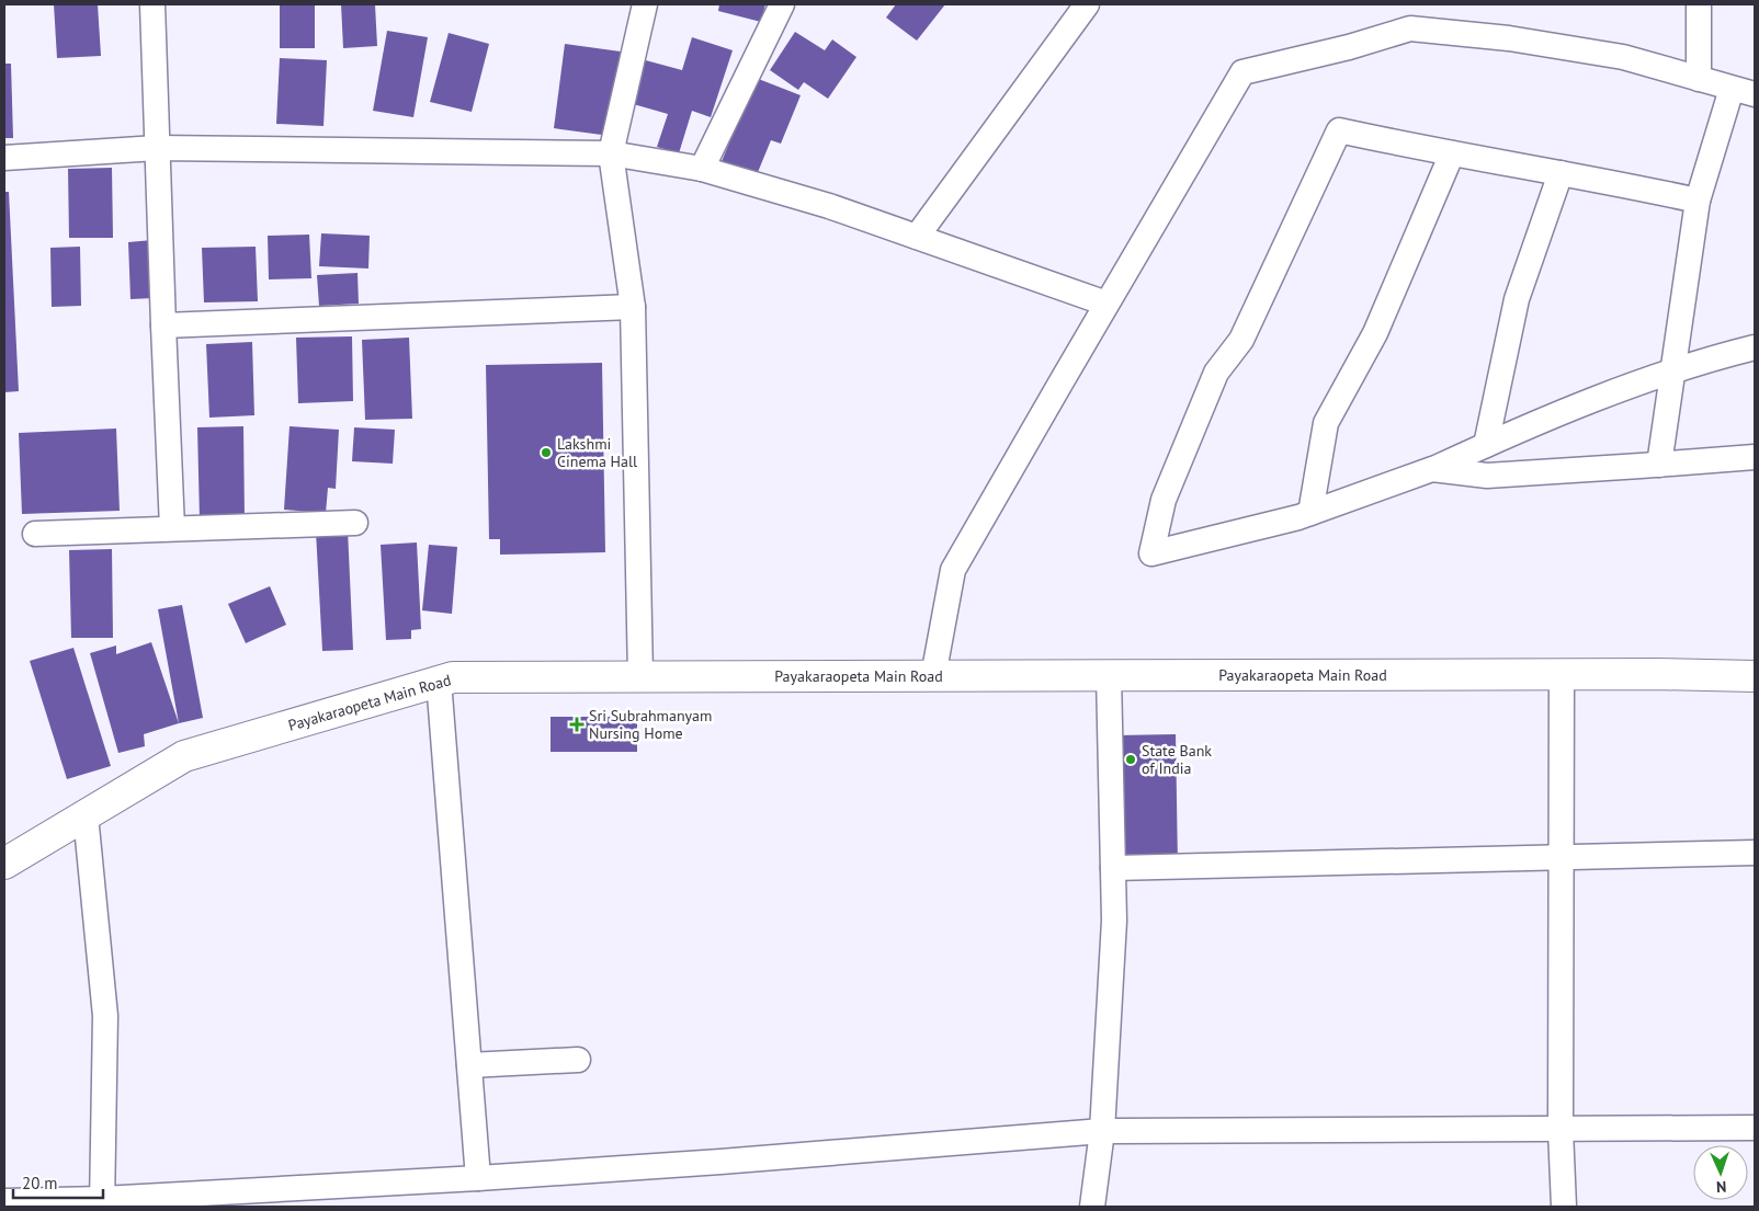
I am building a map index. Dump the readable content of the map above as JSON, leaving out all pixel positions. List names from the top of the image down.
{
  "streets": {
    "street": ["Payakaraopeta Main Road"]
  },
  "places": {
    "other": ["Lakshmi Cinema Hall", "State Bank of India"],
    "health": ["Sri Subrahmanyam Nursing Home"]
  },
  "scale_bar": "20 m",
  "north": "bottom"
}
